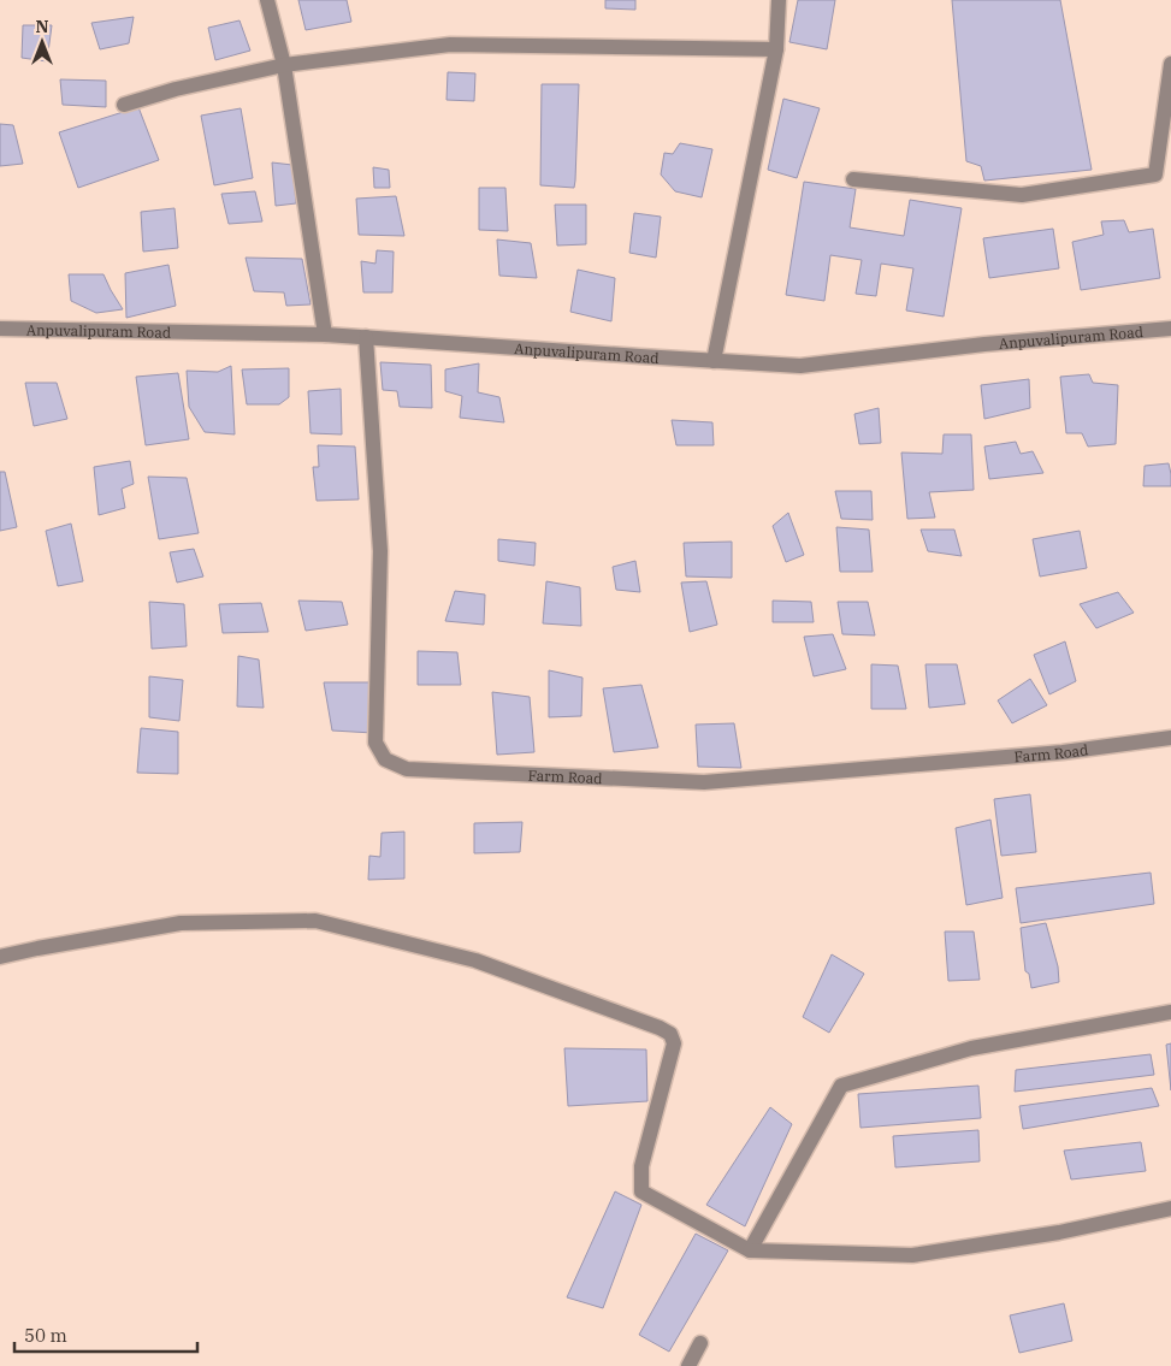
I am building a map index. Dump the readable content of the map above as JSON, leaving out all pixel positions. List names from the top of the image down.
{
  "streets": {
    "street": ["Anpuvalipuram Road", "Farm Road"]
  },
  "crossings": [
    ["Anpuvalipuram Road", "Farm Road"]
  ],
  "scale_bar": "50 m",
  "north": "top"
}
